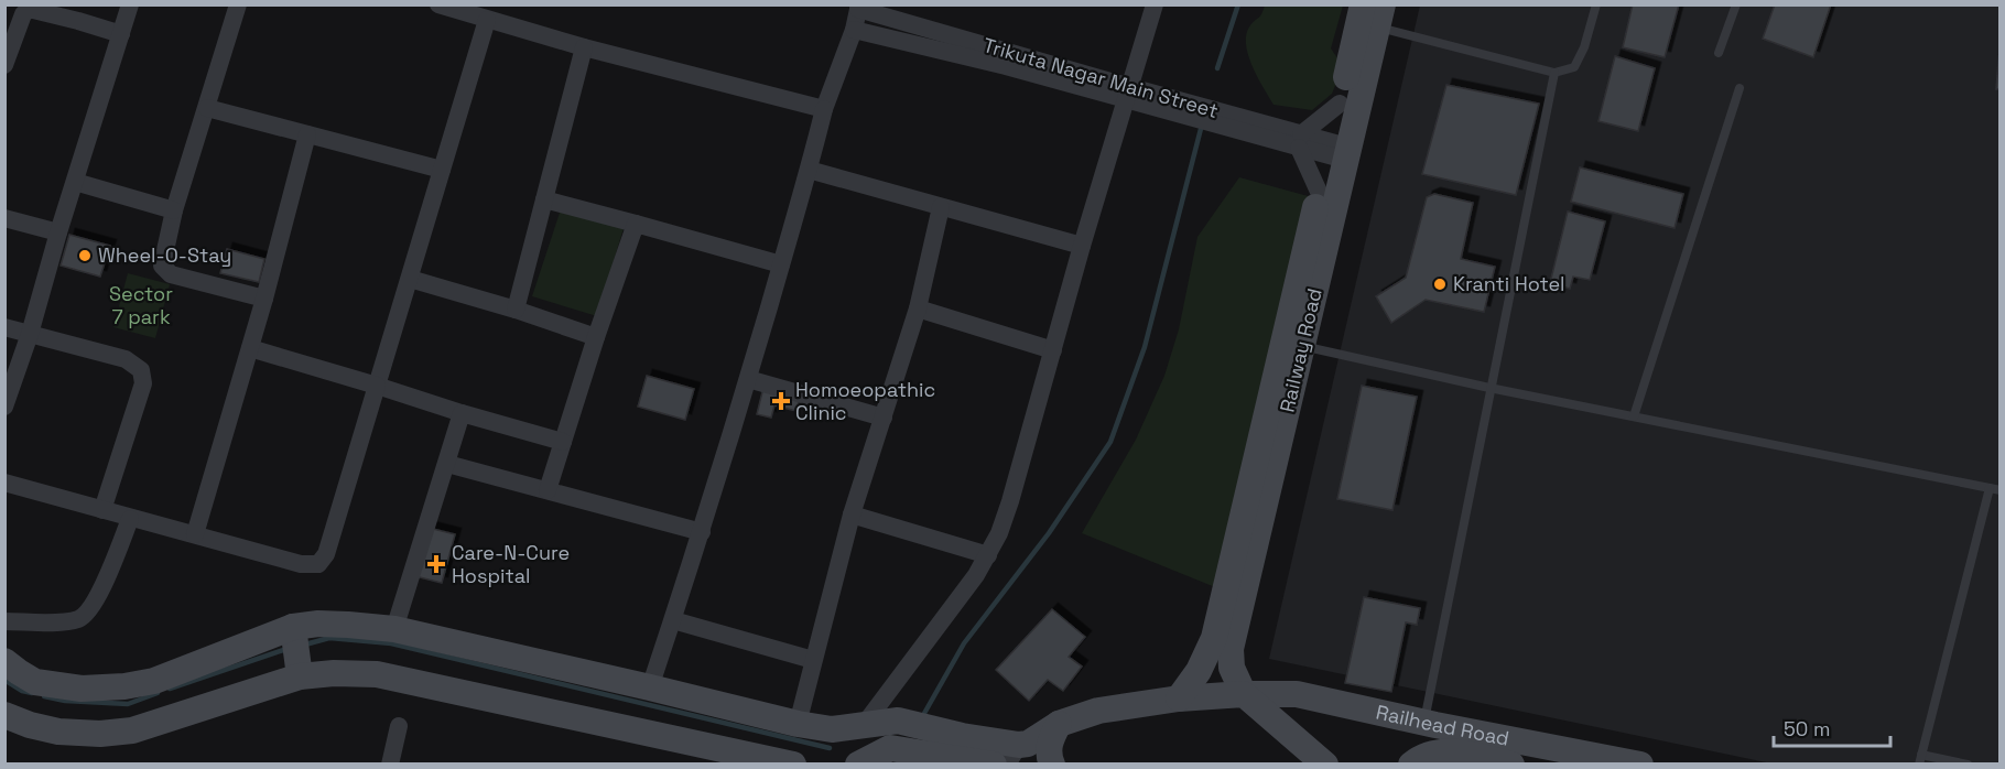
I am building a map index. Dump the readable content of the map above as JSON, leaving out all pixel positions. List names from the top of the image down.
{
  "streets": {
    "main road": ["Railway Road", "Railhead Road"],
    "street": ["Trikuta Nagar Main Street"]
  },
  "crossings": [
    ["Trikuta Nagar Main Street", "Railway Road"],
    ["Railway Road", "Railhead Road"]
  ],
  "parks": ["Sector 7 park"],
  "places": {
    "other": ["Wheel-O-Stay", "Kranti Hotel"],
    "health": ["Homoeopathic Clinic", "Care-N-Cure Hospital"]
  },
  "scale_bar": "50 m"
}
